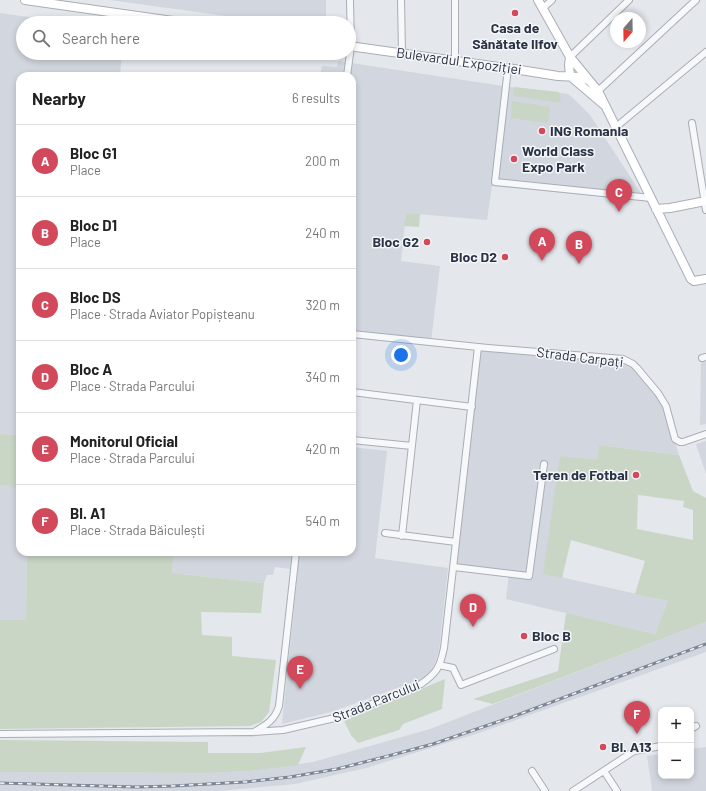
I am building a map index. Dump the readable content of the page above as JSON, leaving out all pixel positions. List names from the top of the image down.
{
  "streets": {
    "street": ["Bulevardul Expoziției", "Strada Carpați", "Strada Parcului"]
  },
  "places": [
    "Casa de Sănătate Ilfov",
    "ING Romania",
    "World Class Expo Park",
    "Bloc G2",
    "Bloc D2",
    "Teren de Fotbal",
    "Bloc B",
    "Bl. A13"
  ],
  "north": "bottom",
  "page": {
    "search": "Search here",
    "heading": ["Nearby", "6 results"],
    "list": [
      {
        "mark": "A",
        "name": "Bloc G1",
        "note": "Place",
        "value": "200 m"
      },
      {
        "mark": "B",
        "name": "Bloc D1",
        "note": "Place",
        "value": "240 m"
      },
      {
        "mark": "C",
        "name": "Bloc DS",
        "note": "Place · Strada Aviator Popișteanu",
        "value": "320 m"
      },
      {
        "mark": "D",
        "name": "Bloc A",
        "note": "Place · Strada Parcului",
        "value": "340 m"
      },
      {
        "mark": "E",
        "name": "Monitorul Oficial",
        "note": "Place · Strada Parcului",
        "value": "420 m"
      },
      {
        "mark": "F",
        "name": "Bl. A1",
        "note": "Place · Strada Băiculești",
        "value": "540 m"
      }
    ],
    "pins": [
      "C",
      "A",
      "B",
      "D",
      "E",
      "F"
    ],
    "map_buttons": ["+", "−"]
  }
}
